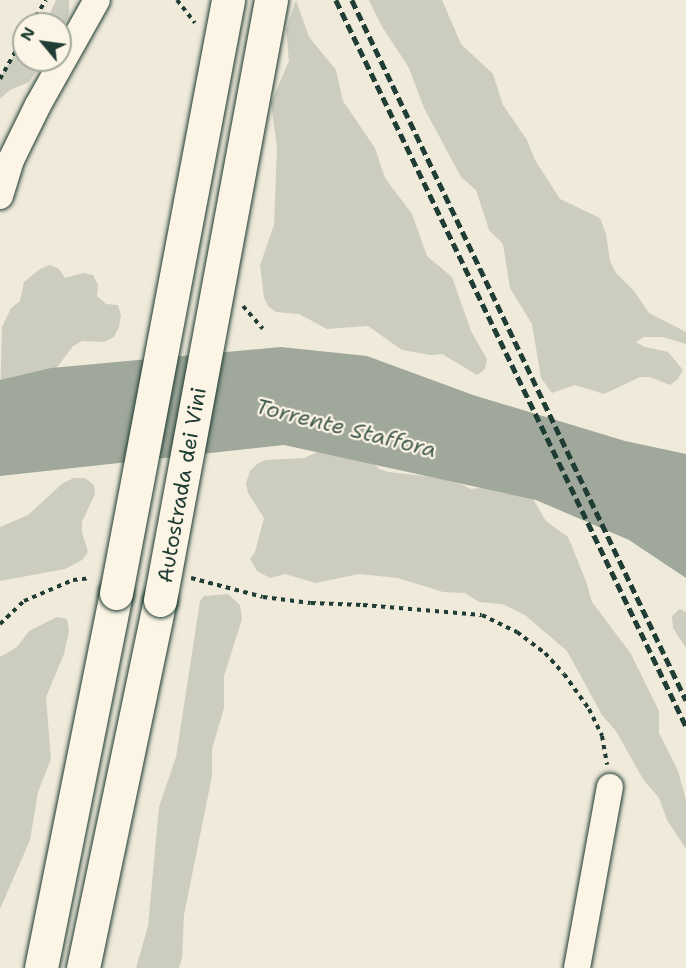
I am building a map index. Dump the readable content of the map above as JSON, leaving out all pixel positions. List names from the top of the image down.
{
  "streets": {
    "highway": ["Autostrada dei Vini"]
  },
  "water": ["Torrente Staffora"],
  "north": "top left"
}
